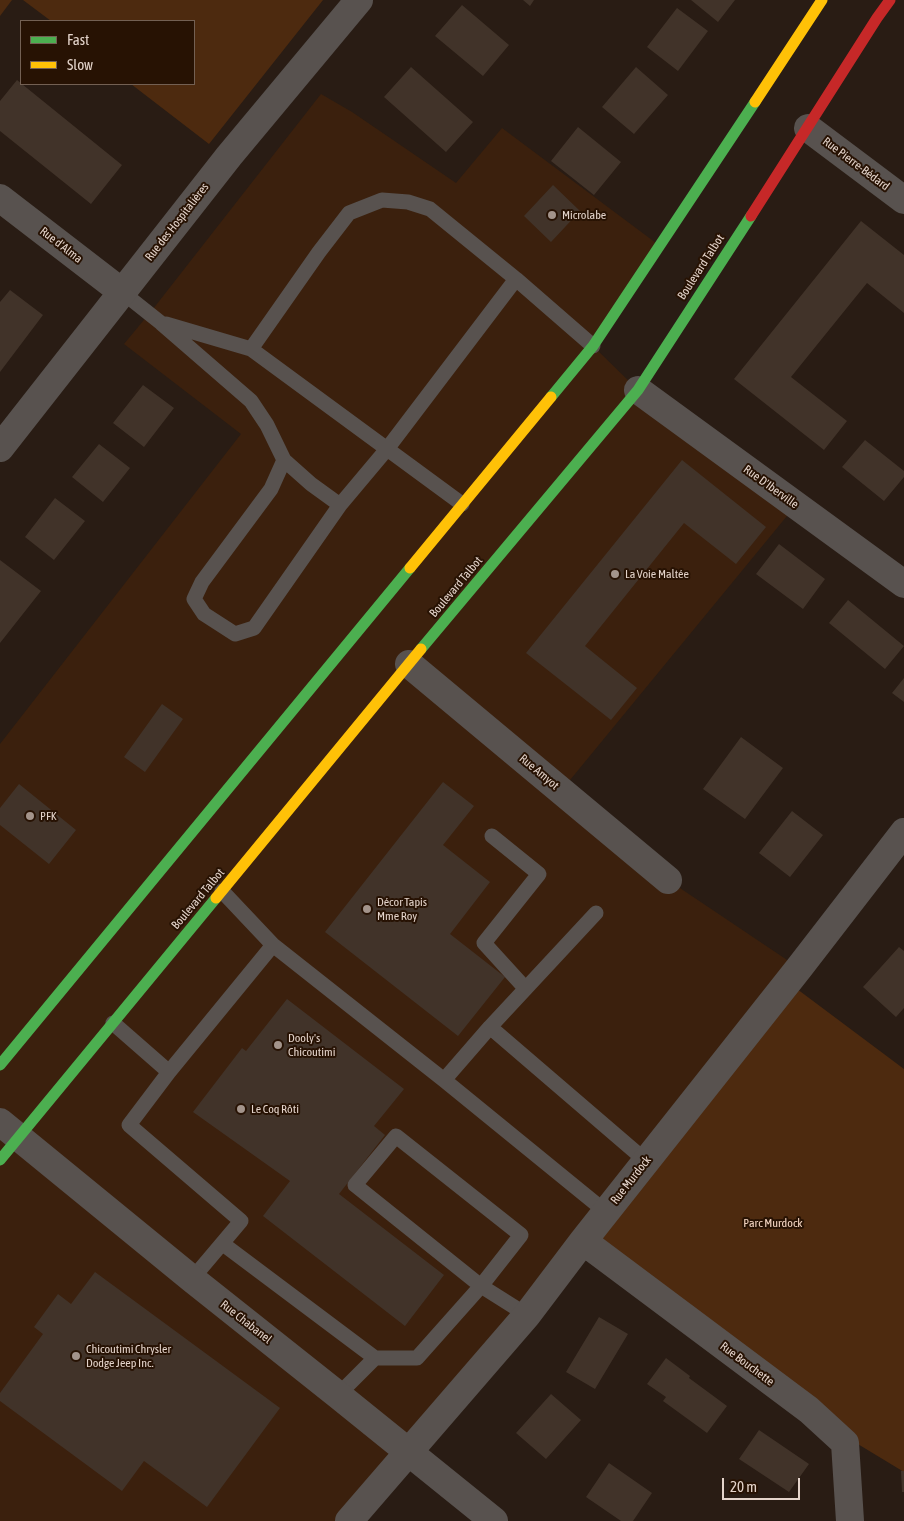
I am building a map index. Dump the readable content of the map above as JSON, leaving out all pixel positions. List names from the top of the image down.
{
  "streets": {
    "main road": ["Boulevard Talbot"],
    "street": [
      "Rue Pierre-Bédard",
      "Rue des Hospitalières",
      "Rue d'Alma",
      "Rue D'Iberville",
      "Rue Amyot",
      "Rue Murdock",
      "Rue Chabanel",
      "Rue Bouchette"
    ]
  },
  "crossings": [
    ["Rue Pierre-Bédard", "Boulevard Talbot"],
    ["Rue des Hospitalières", "Rue d'Alma"],
    ["Boulevard Talbot", "Rue D'Iberville"],
    ["Boulevard Talbot", "Rue Amyot"],
    ["Boulevard Talbot", "Rue Chabanel"],
    ["Rue Murdock", "Rue Chabanel"],
    ["Rue Murdock", "Rue Bouchette"]
  ],
  "parks": ["Parc Murdock"],
  "places": [
    "Microlabe",
    "La Voie Maltée",
    "PFK",
    "Décor Tapis Mme Roy",
    "Dooly's Chicoutimi",
    "Le Coq Rôti",
    "Chicoutimi Chrysler Dodge Jeep Inc."
  ],
  "legend": ["Fast", "Slow"],
  "scale_bar": "20 m"
}
